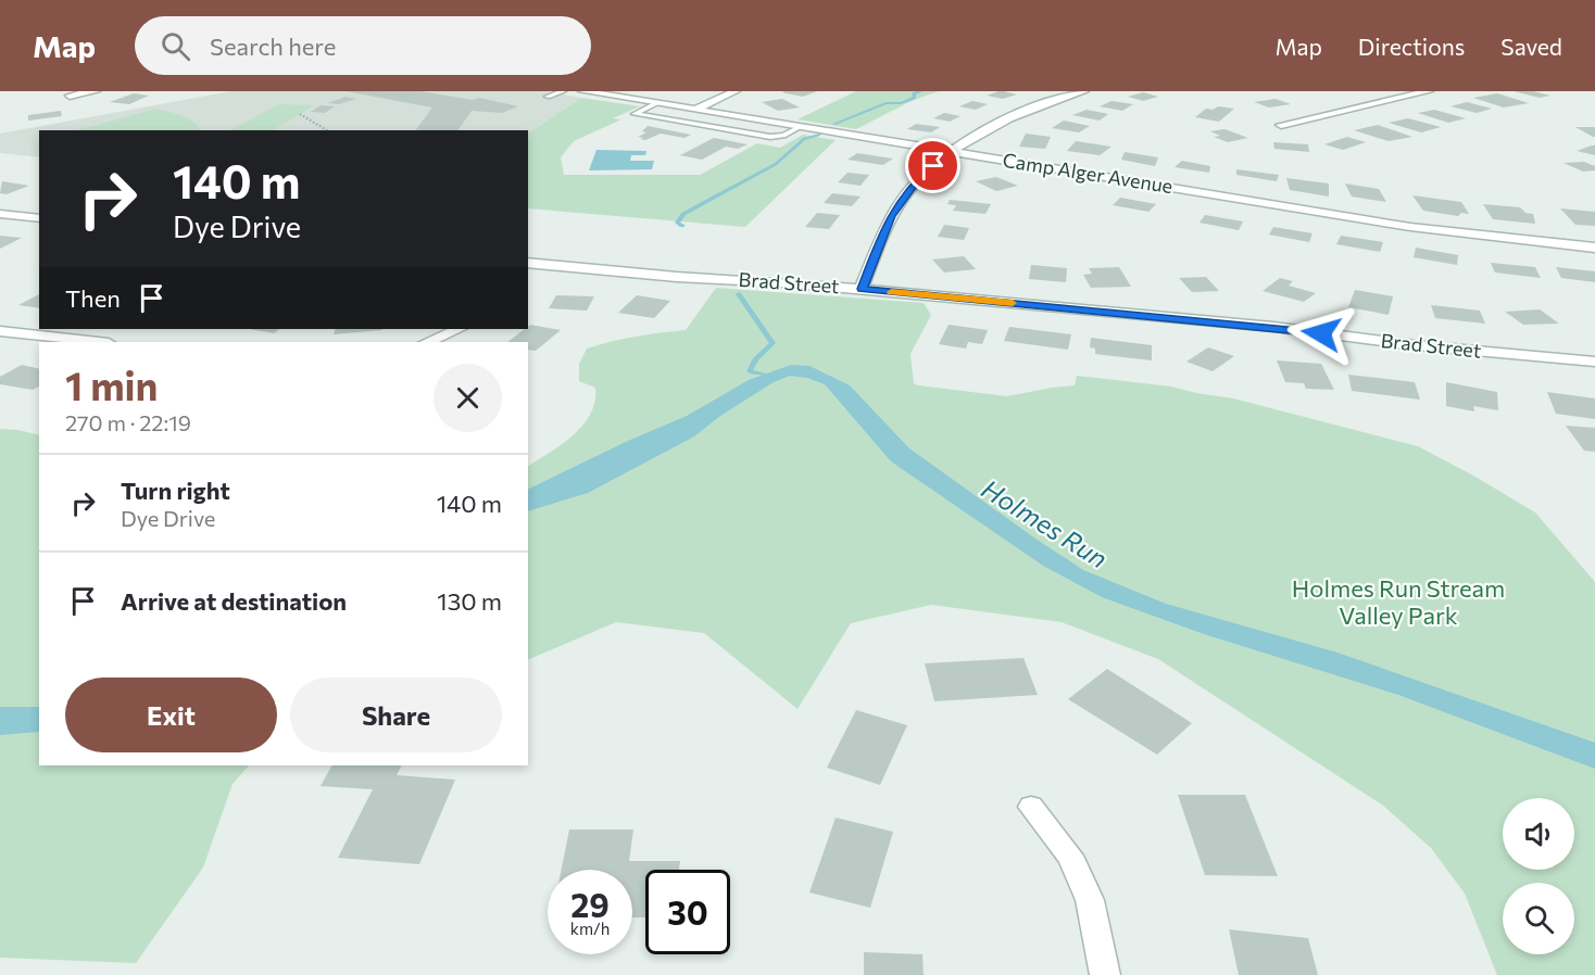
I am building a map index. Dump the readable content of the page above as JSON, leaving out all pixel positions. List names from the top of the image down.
{
  "streets": {
    "street": ["Camp Alger Avenue", "Brad Street"]
  },
  "water": ["Holmes Run"],
  "parks": ["Holmes Run Stream Valley Park"],
  "page": {
    "header": "Map",
    "search": "Search here",
    "nav": ["Map", "Directions", "Saved"],
    "turn": ["140 m", "Dye Drive"],
    "then": "Then",
    "heading": ["1 min", "270 m · 22:19"],
    "list": [
      {
        "name": "Turn right",
        "note": "Dye Drive",
        "value": "140 m"
      },
      {
        "name": "Arrive at destination",
        "value": "130 m"
      }
    ],
    "buttons": ["Exit", "Share"],
    "speed": "29 km/h",
    "limit": "30"
  }
}
